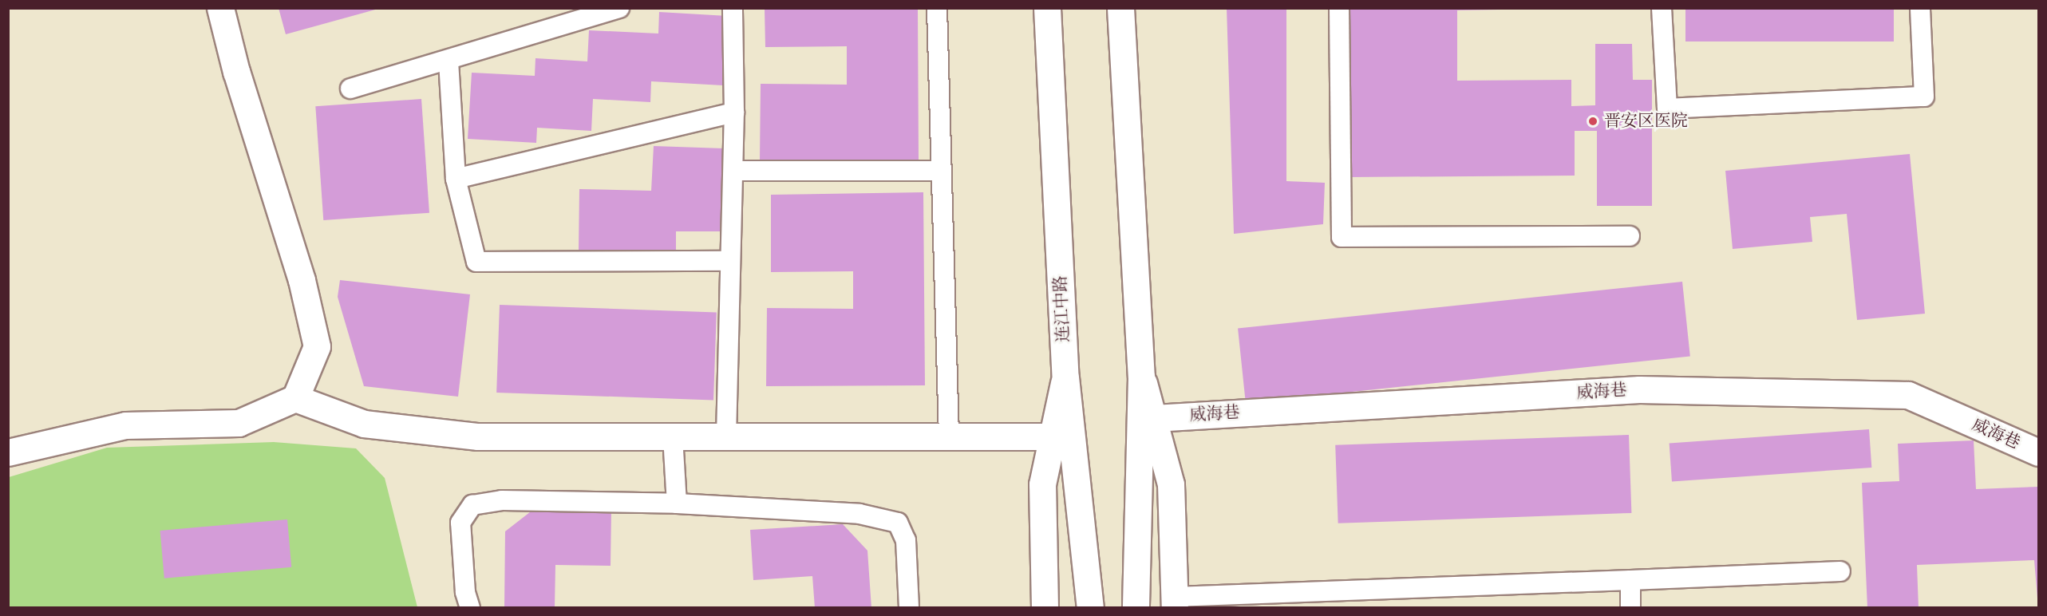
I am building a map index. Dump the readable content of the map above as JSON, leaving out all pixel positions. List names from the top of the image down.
{
  "streets": {
    "main road": ["连江中路", "威海巷"]
  },
  "places": ["晋安区医院"]
}
